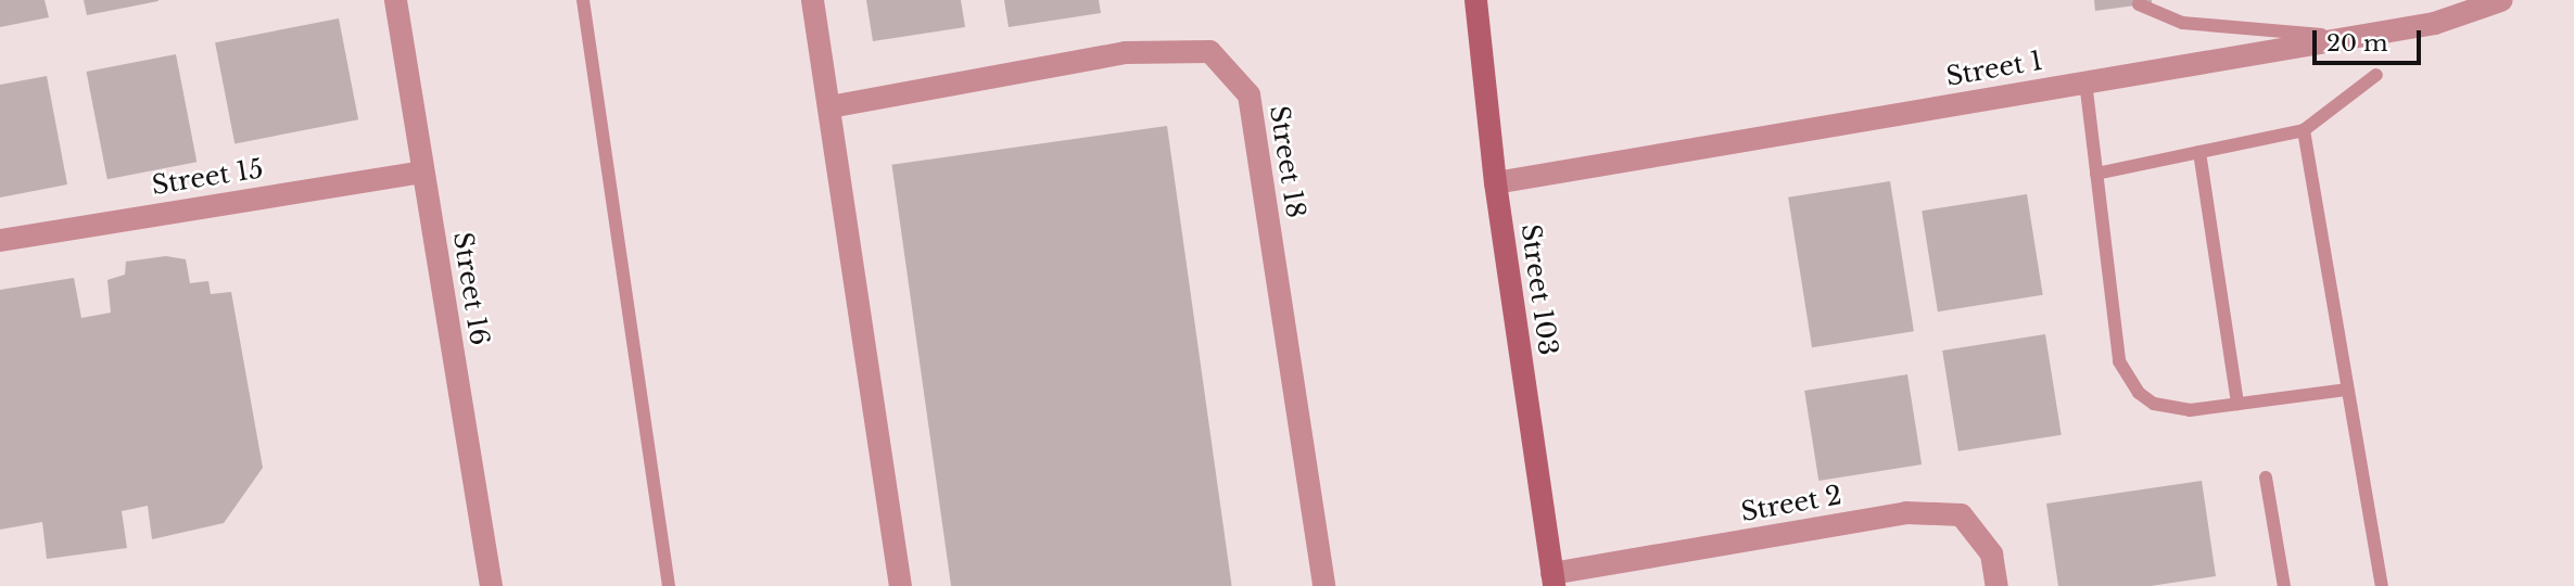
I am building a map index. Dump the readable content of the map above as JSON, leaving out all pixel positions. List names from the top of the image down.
{
  "streets": {
    "street": [
      "Street 1",
      "Street 18",
      "Street 15",
      "Street 16",
      "Street 103",
      "Street 2"
    ]
  },
  "crossings": [
    ["Street 1", "Street 103"],
    ["Street 15", "Street 16"],
    ["Street 103", "Street 2"]
  ],
  "scale_bar": "20 m"
}
